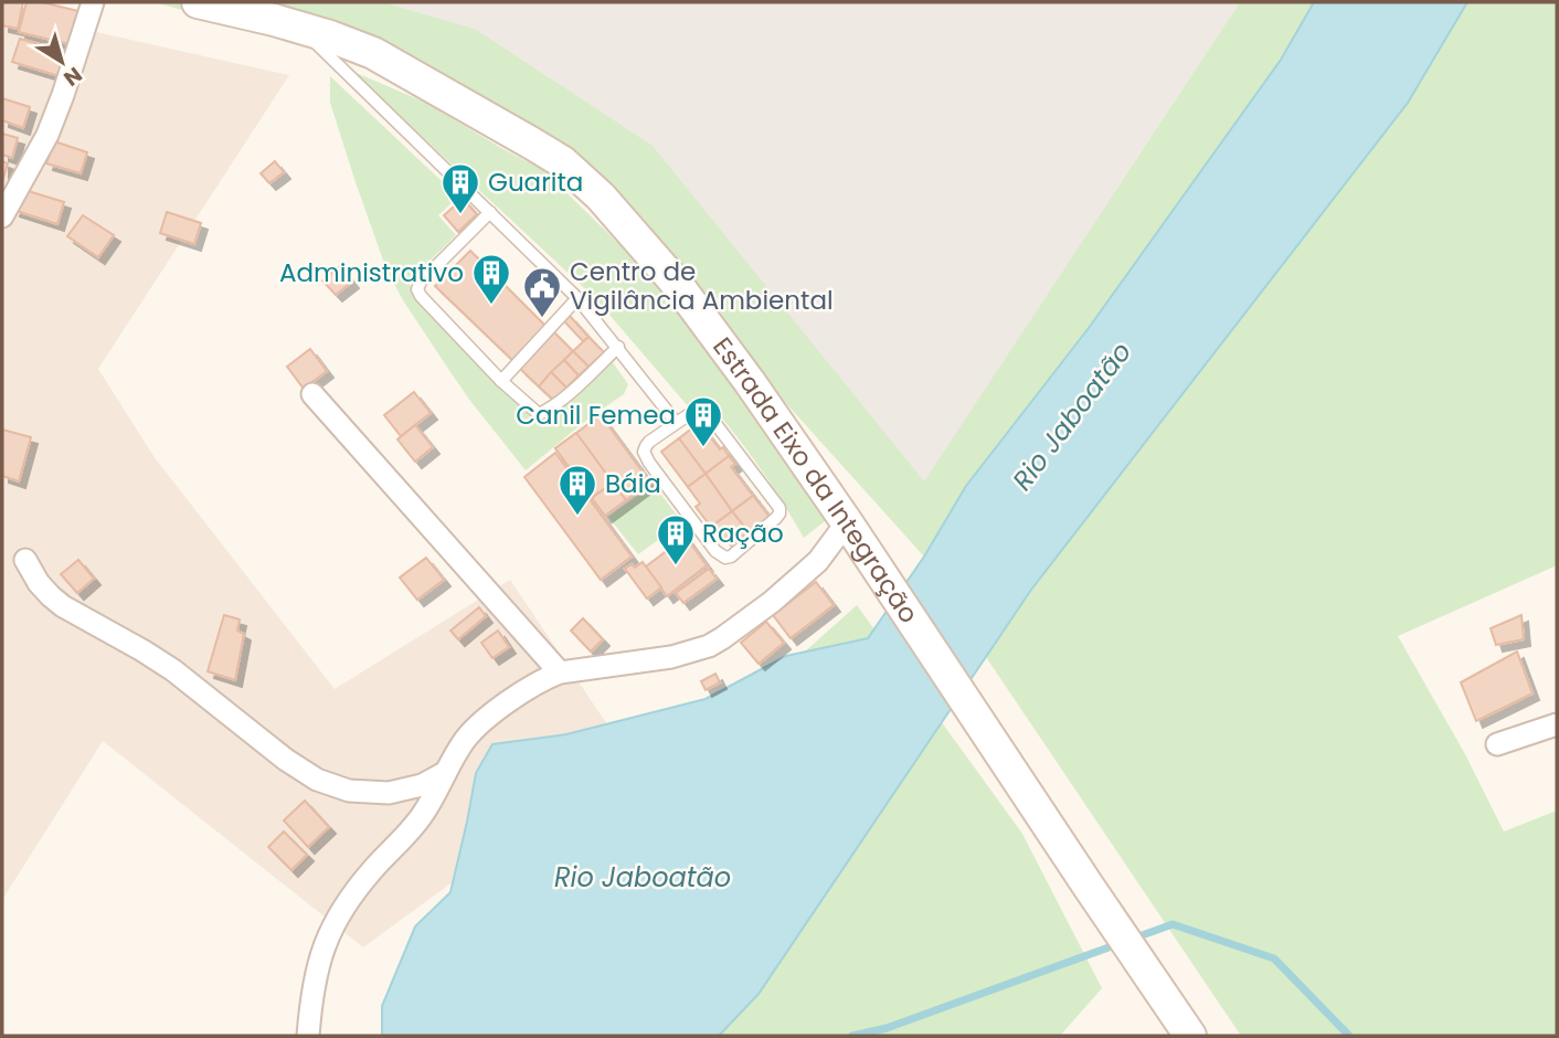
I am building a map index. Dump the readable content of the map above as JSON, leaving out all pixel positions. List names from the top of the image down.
{
  "streets": {
    "main road": ["Estrada Eixo da Integração"]
  },
  "water": ["Rio Jaboatão"],
  "places": {
    "building": [
      "Guarita",
      "Administrativo",
      "Canil Femea",
      "Báia",
      "Ração"
    ],
    "public building": ["Centro de Vigilância Ambiental"]
  },
  "north": "bottom right"
}
